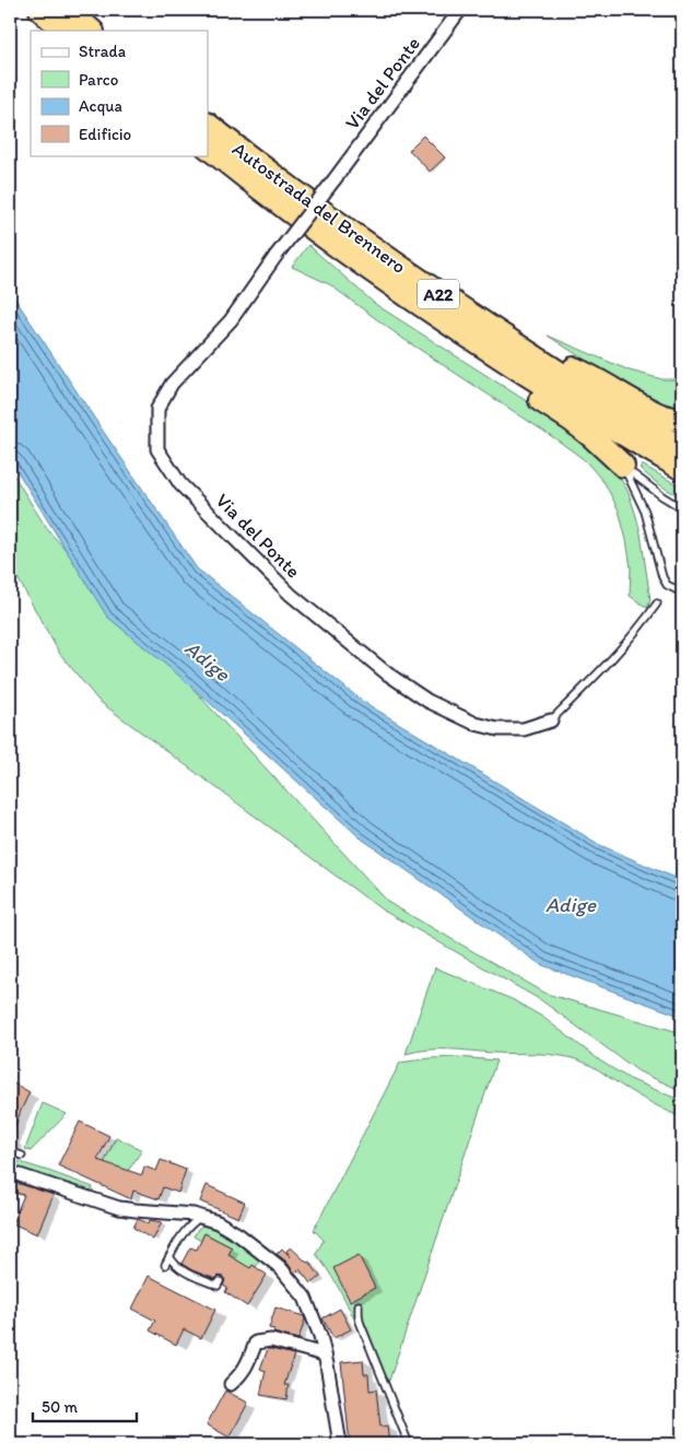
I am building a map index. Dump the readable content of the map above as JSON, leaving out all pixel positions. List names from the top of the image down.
{
  "streets": {
    "highway": ["Autostrada del Brennero", "A22"],
    "street": ["Via del Ponte"]
  },
  "water": ["Adige"],
  "legend": [
    "Strada",
    "Parco",
    "Acqua",
    "Edificio"
  ],
  "scale_bar": "50 m"
}
